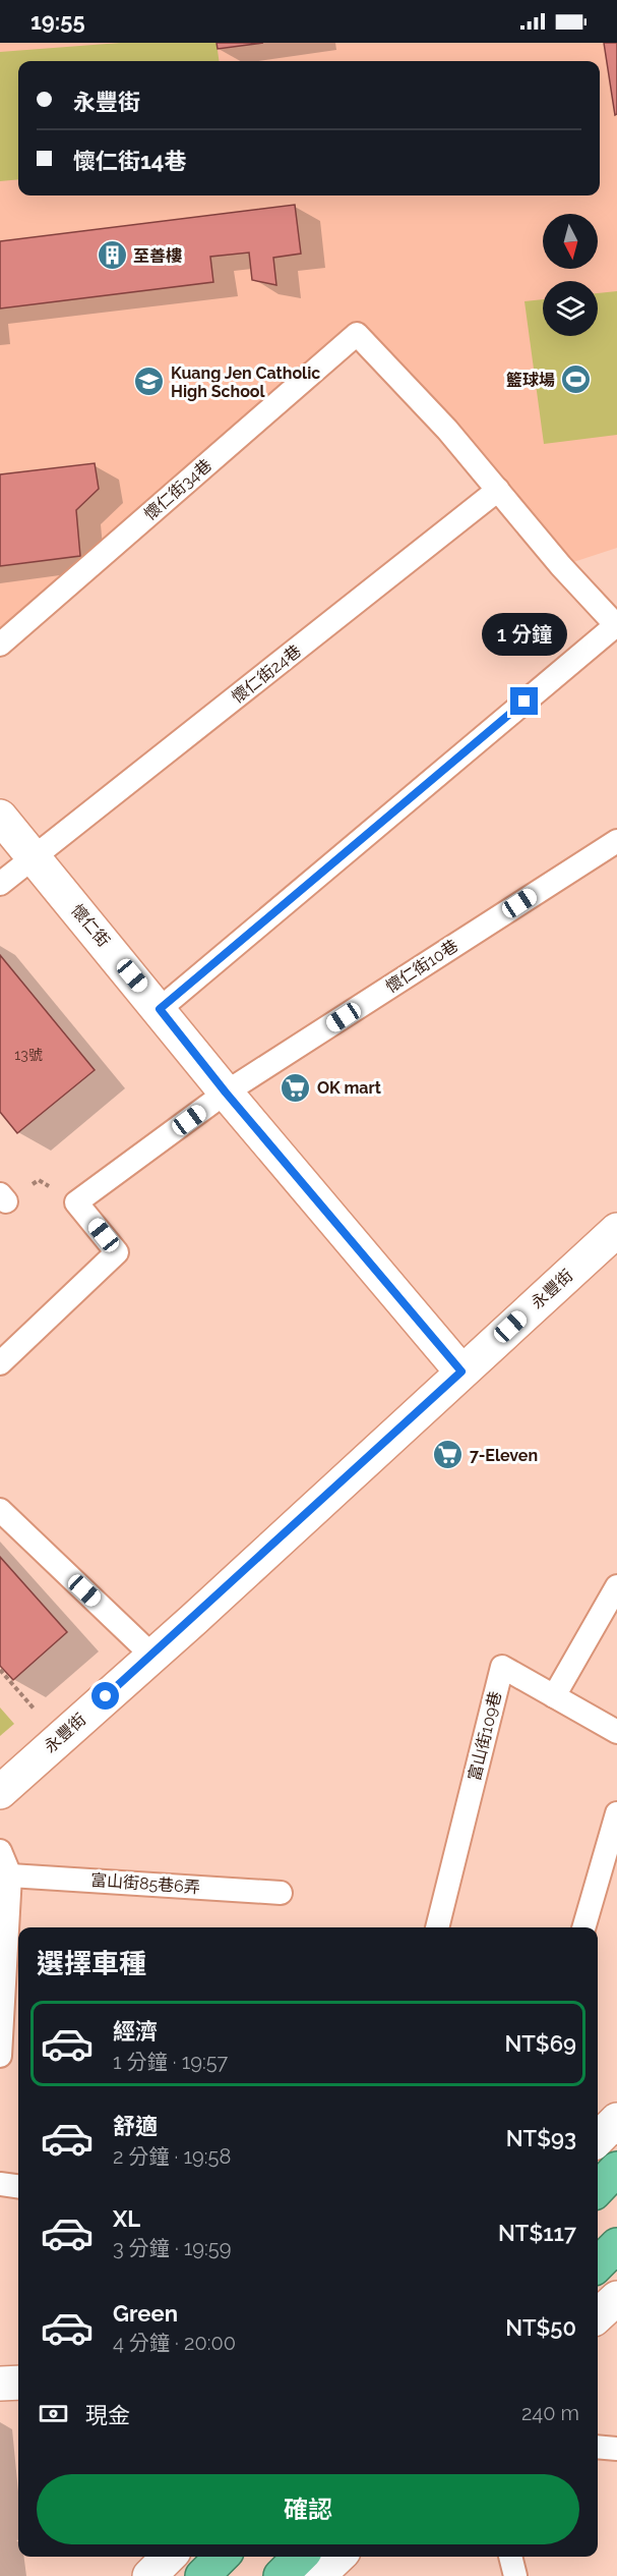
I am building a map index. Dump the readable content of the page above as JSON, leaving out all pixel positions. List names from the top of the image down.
{
  "streets": {
    "street": ["懷仁街", "永豐街"],
    "lane": [
      "懷仁街34巷",
      "懷仁街24巷",
      "懷仁街10巷",
      "富山街109巷",
      "富山街85巷6弄"
    ]
  },
  "crossings": [
    ["懷仁街34巷", "懷仁街24巷"],
    ["懷仁街24巷", "懷仁街"],
    ["懷仁街", "懷仁街10巷"],
    ["懷仁街", "永豐街"]
  ],
  "places": {
    "building": ["至善樓"],
    "sports": ["籃球場"],
    "school or university": ["Kuang Jen Catholic High School"],
    "supermarket": ["OK mart", "7-Eleven"]
  },
  "house_numbers": ["13號"],
  "north": "bottom",
  "page": {
    "status": "19:55",
    "banner": ["永豐街", "懷仁街14巷"],
    "bubble": "1 分鐘",
    "heading": "選擇車種",
    "list": [
      {
        "name": "經濟",
        "note": "1 分鐘 · 19:57",
        "value": "NT$69"
      },
      {
        "name": "舒適",
        "note": "2 分鐘 · 19:58",
        "value": "NT$93"
      },
      {
        "name": "XL",
        "note": "3 分鐘 · 19:59",
        "value": "NT$117"
      },
      {
        "name": "Green",
        "note": "4 分鐘 · 20:00",
        "value": "NT$50"
      }
    ],
    "pay": ["現金", "240 m"],
    "buttons": "確認"
  }
}
